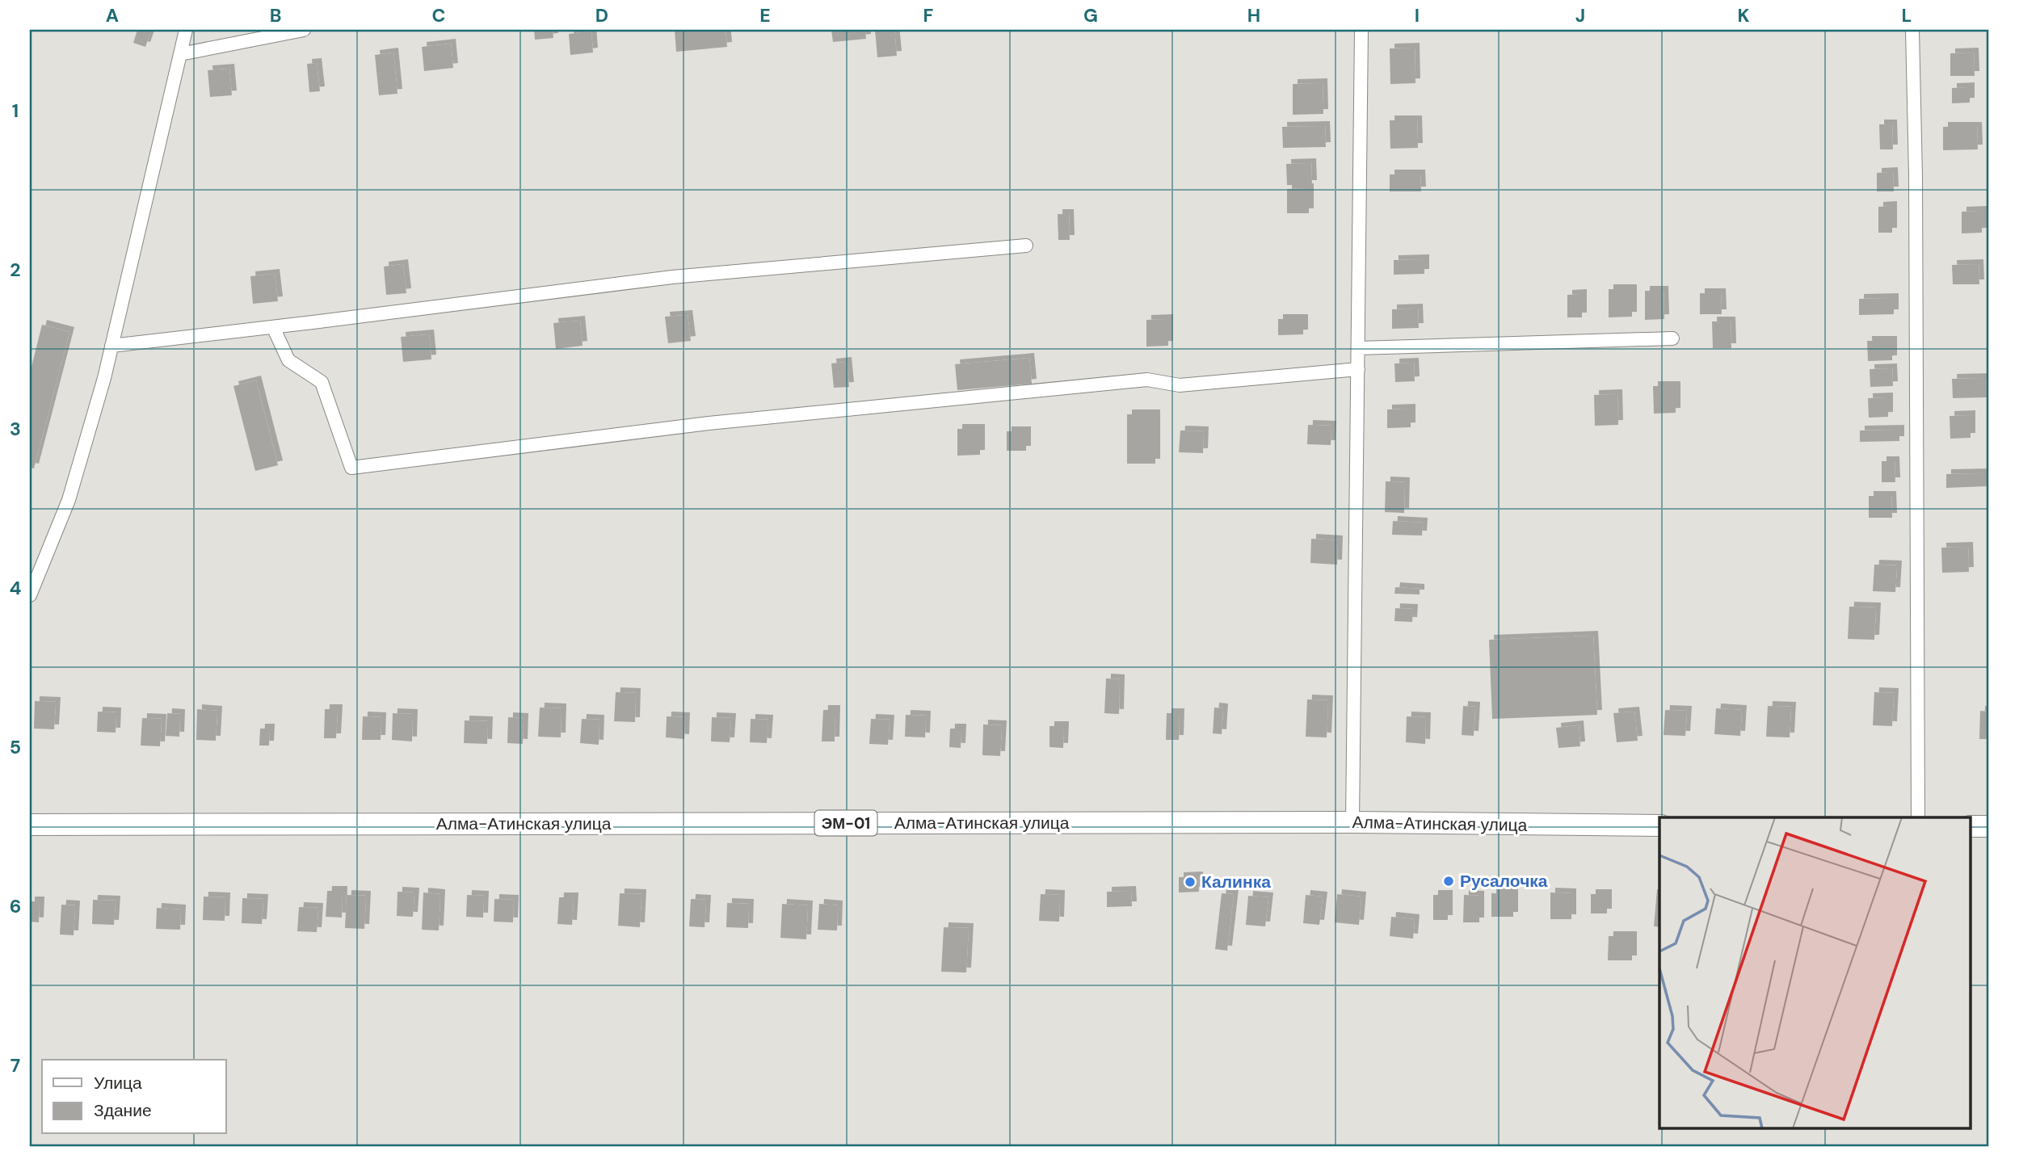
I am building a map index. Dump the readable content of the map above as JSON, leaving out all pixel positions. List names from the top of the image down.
{
  "streets": {
    "highway": ["ЭМ-01", "Алма-Атинская улица"]
  },
  "places": ["Русалочка", "Калинка"],
  "legend": ["Улица", "Здание"],
  "grid": {
    "columns": [
      "A",
      "B",
      "C",
      "D",
      "E",
      "F",
      "G",
      "H",
      "I",
      "J",
      "K",
      "L"
    ],
    "rows": [
      "1",
      "2",
      "3",
      "4",
      "5",
      "6",
      "7"
    ]
  }
}
